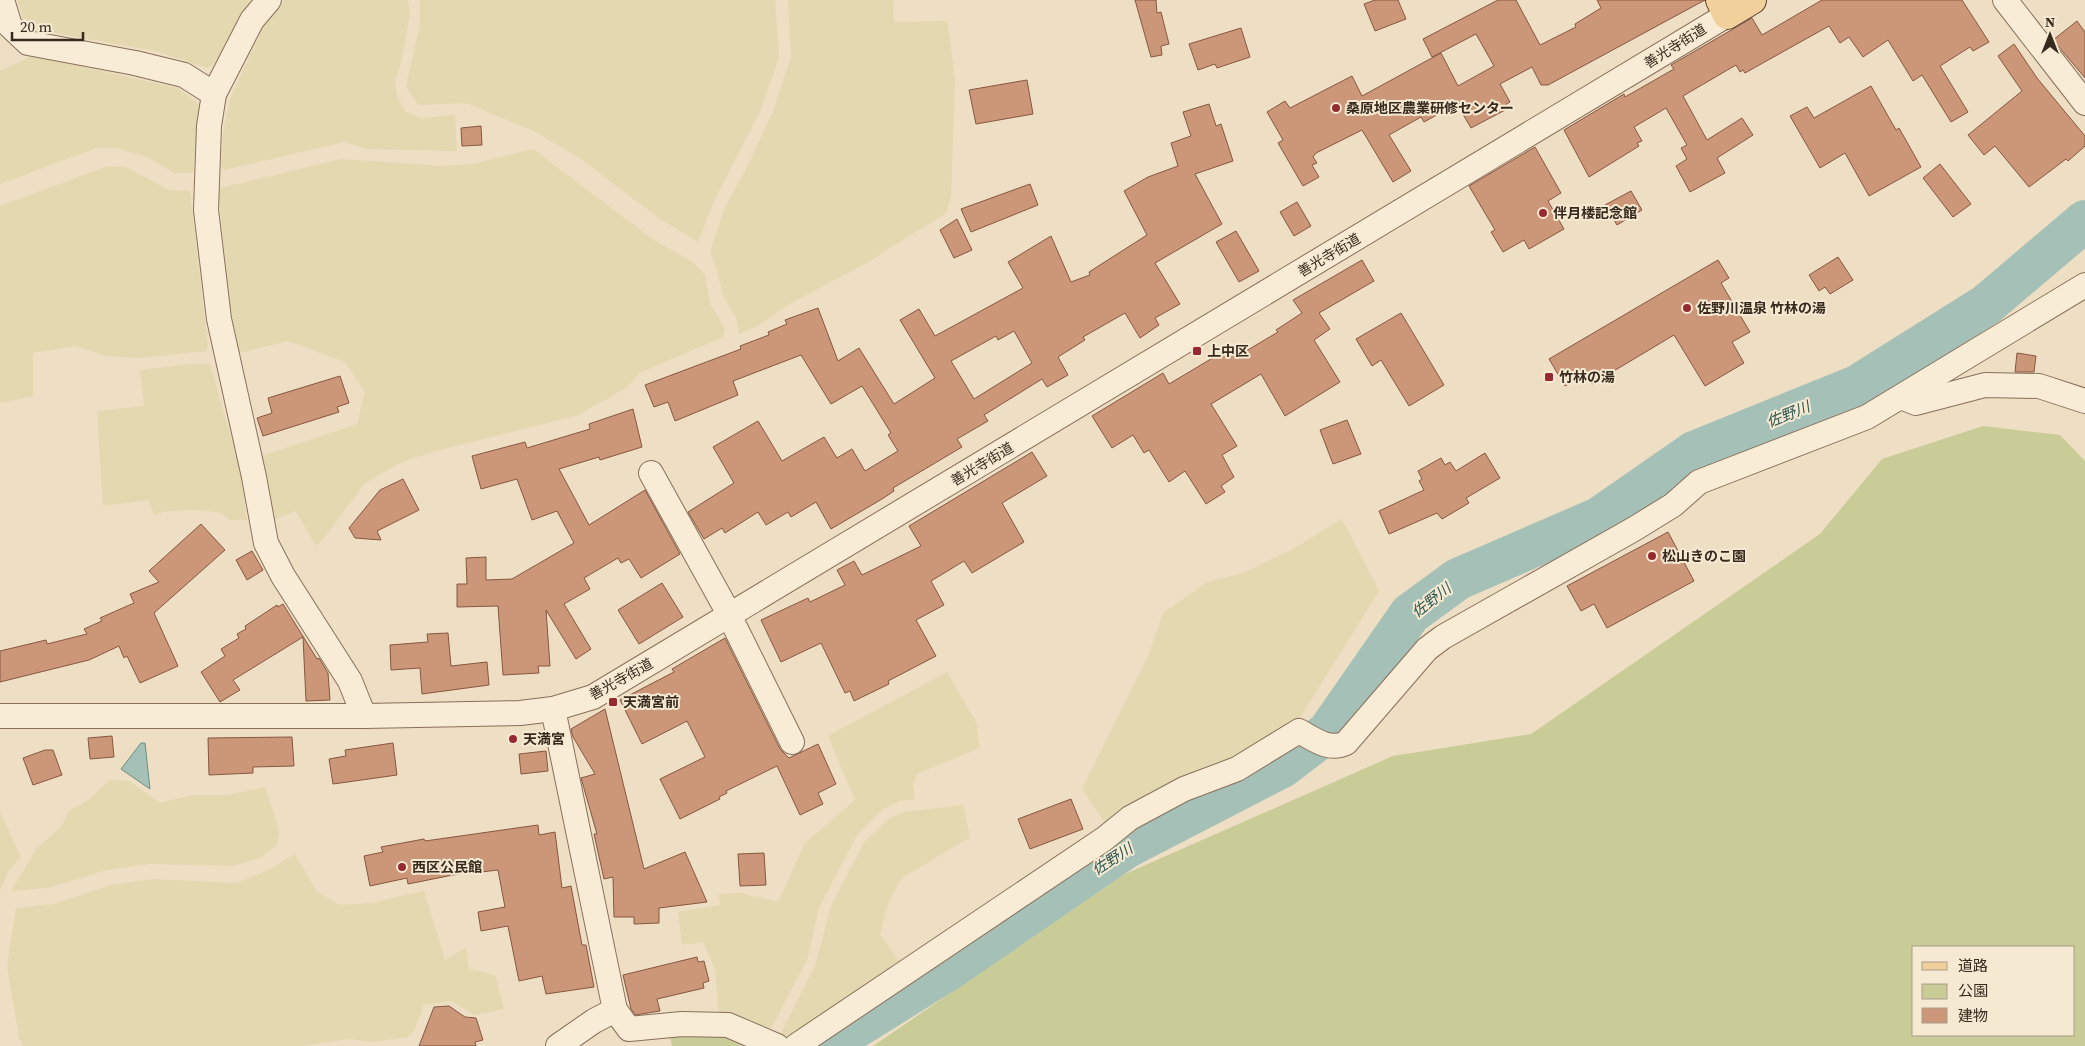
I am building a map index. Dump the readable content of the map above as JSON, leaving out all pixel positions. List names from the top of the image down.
{
  "streets": {
    "street": ["善光寺街道"]
  },
  "water": ["佐野川"],
  "places": {
    "other": [
      "桑原地区農業研修センター",
      "伴月楼記念館",
      "佐野川温泉 竹林の湯",
      "松山きのこ園",
      "天満宮",
      "西区公民館"
    ],
    "transit": ["上中区", "竹林の湯", "天満宮前"]
  },
  "legend": ["道路", "公園", "建物"],
  "scale_bar": "20 m",
  "north": "top"
}
